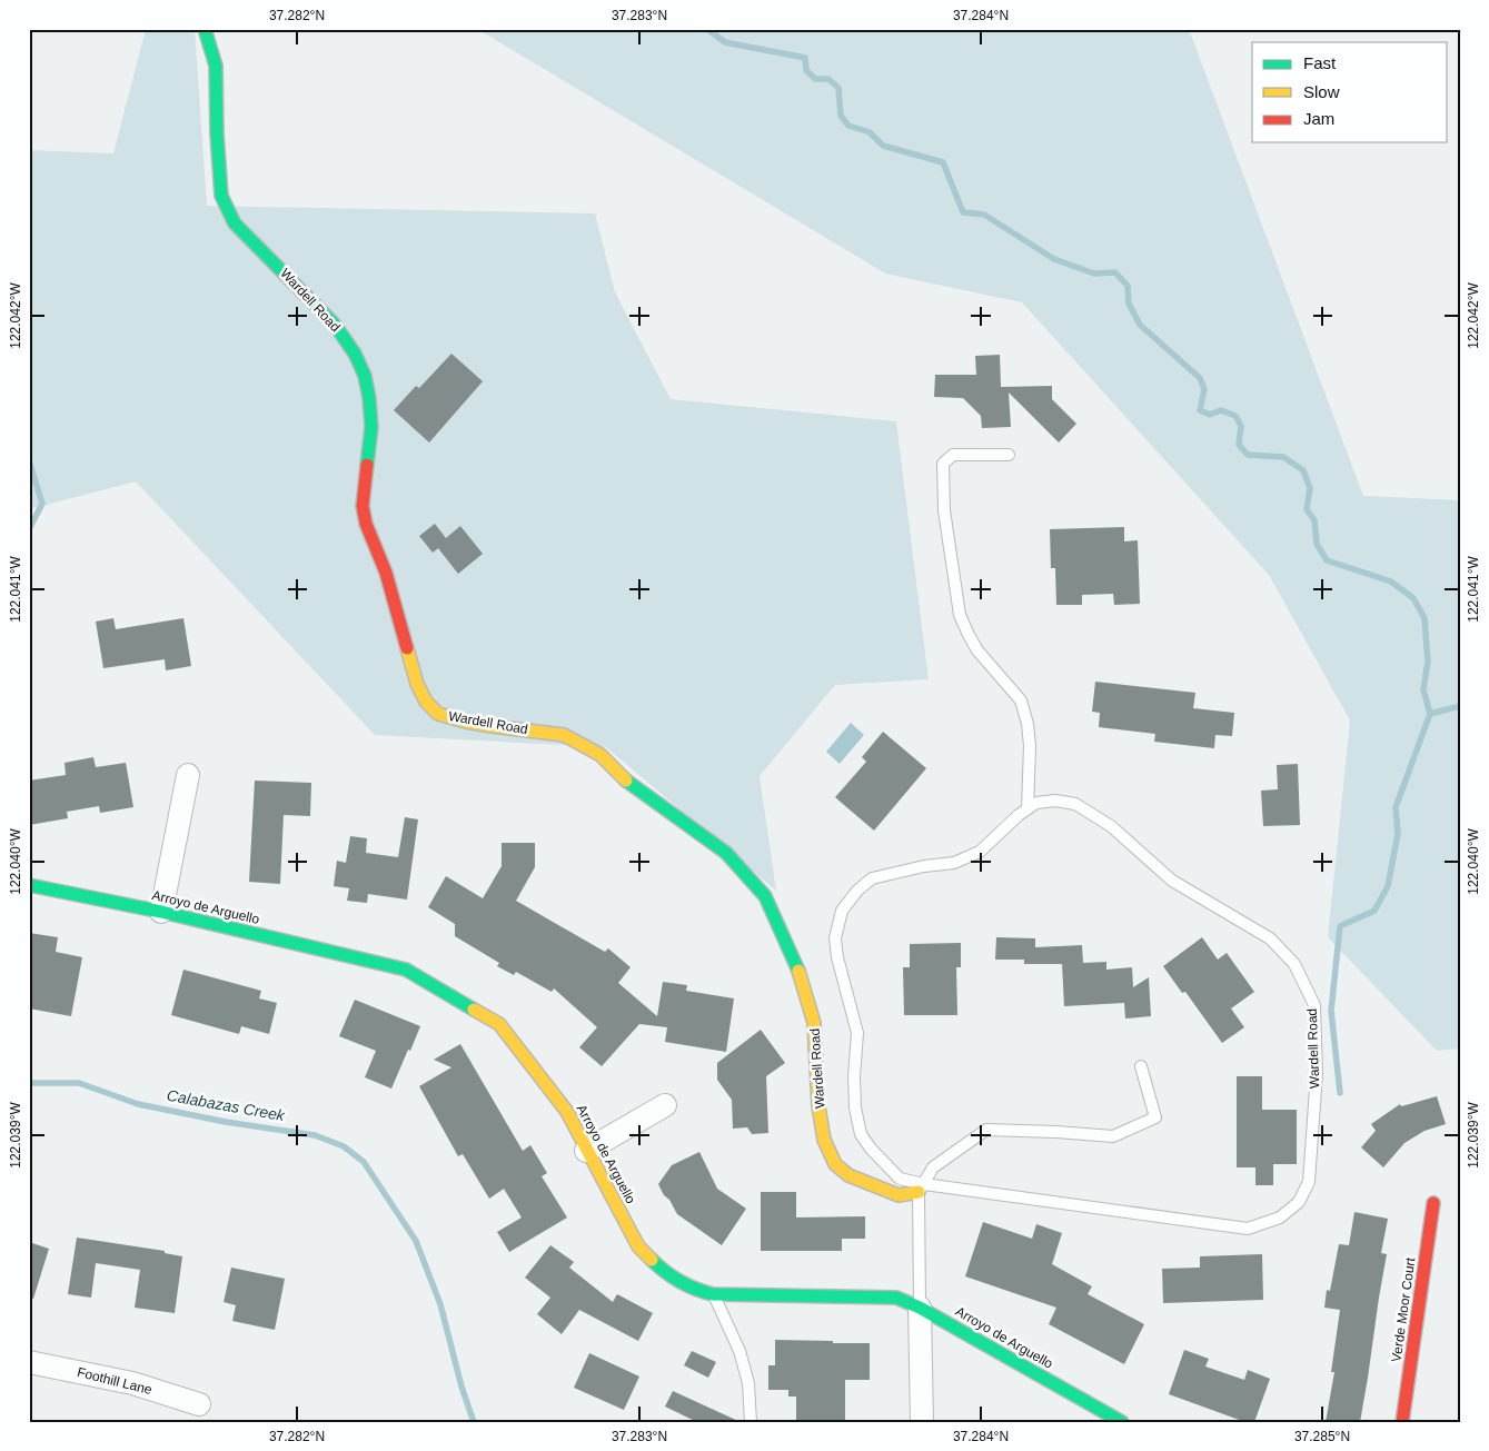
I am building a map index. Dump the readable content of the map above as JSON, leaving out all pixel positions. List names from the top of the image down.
{
  "streets": {
    "street": [
      "Wardell Road",
      "Arroyo de Arguello",
      "Verde Moor Court",
      "Foothill Lane"
    ]
  },
  "water": ["Calabazas Creek"],
  "legend": ["Fast", "Slow", "Jam"],
  "coordinates": [
    "37.282°N",
    "37.283°N",
    "37.284°N",
    "122.042°W",
    "122.041°W",
    "122.040°W",
    "122.039°W",
    "37.285°N"
  ]
}
